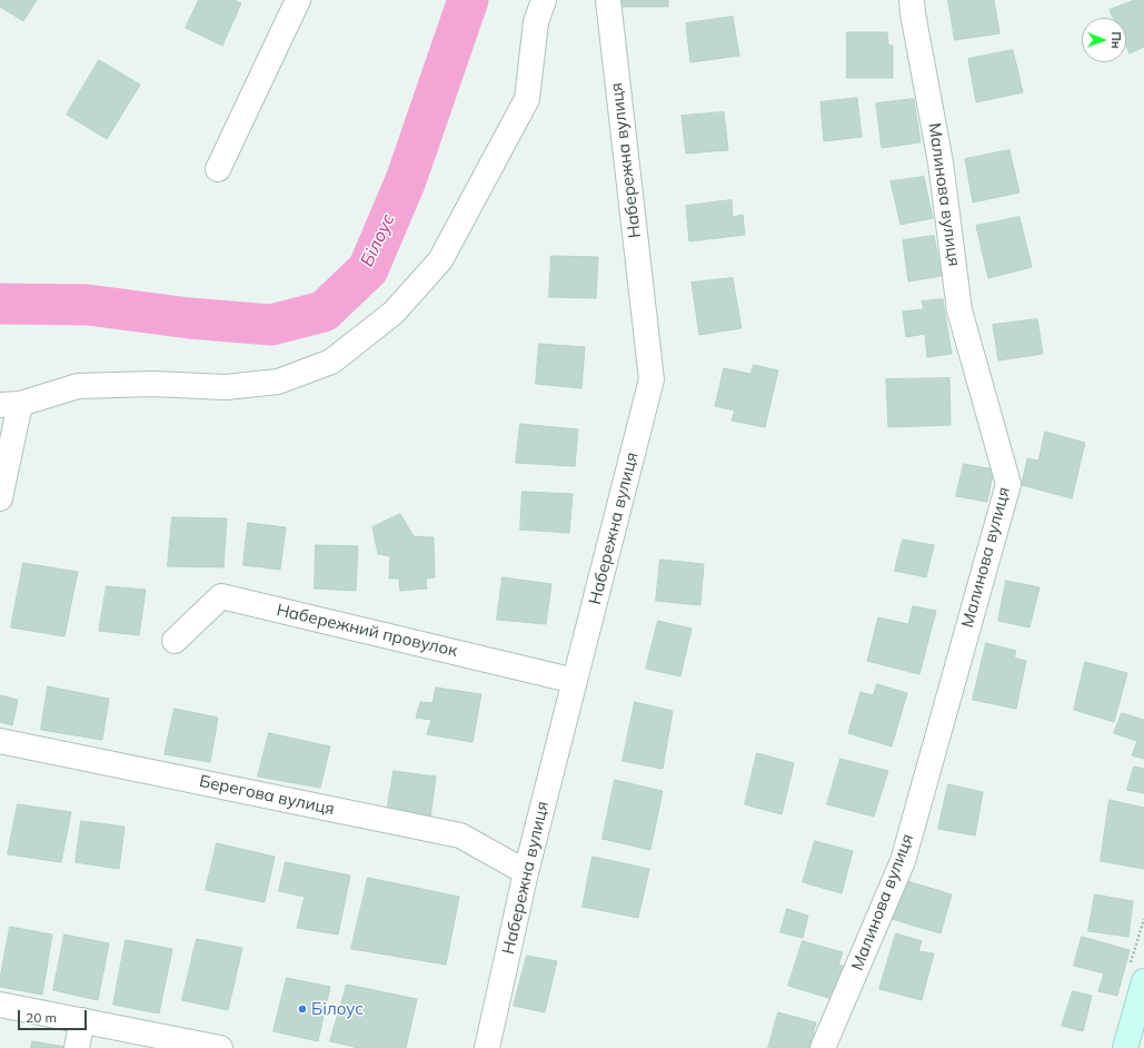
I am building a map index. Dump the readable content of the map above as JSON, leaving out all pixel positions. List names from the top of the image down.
{
  "streets": {
    "street": [
      "Набережна вулиця",
      "Малинова вулиця",
      "Набережний провулок",
      "Берегова вулиця"
    ]
  },
  "crossings": [
    ["Набережна вулиця", "Набережний провулок"],
    ["Набережна вулиця", "Берегова вулиця"]
  ],
  "water": ["Білоус"],
  "places": ["Білоус"],
  "scale_bar": "20 m",
  "north": "right"
}
